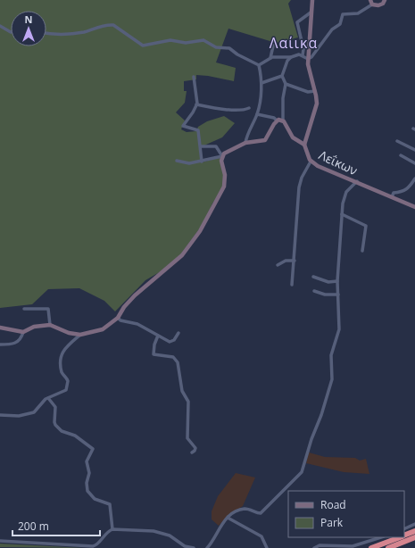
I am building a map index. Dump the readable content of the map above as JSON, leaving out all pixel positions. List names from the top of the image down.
{
  "streets": {
    "street": ["Λεΐκων"]
  },
  "districts": ["Λαίικα"],
  "legend": ["Road", "Park"],
  "scale_bar": "200 m",
  "north": "top"
}
